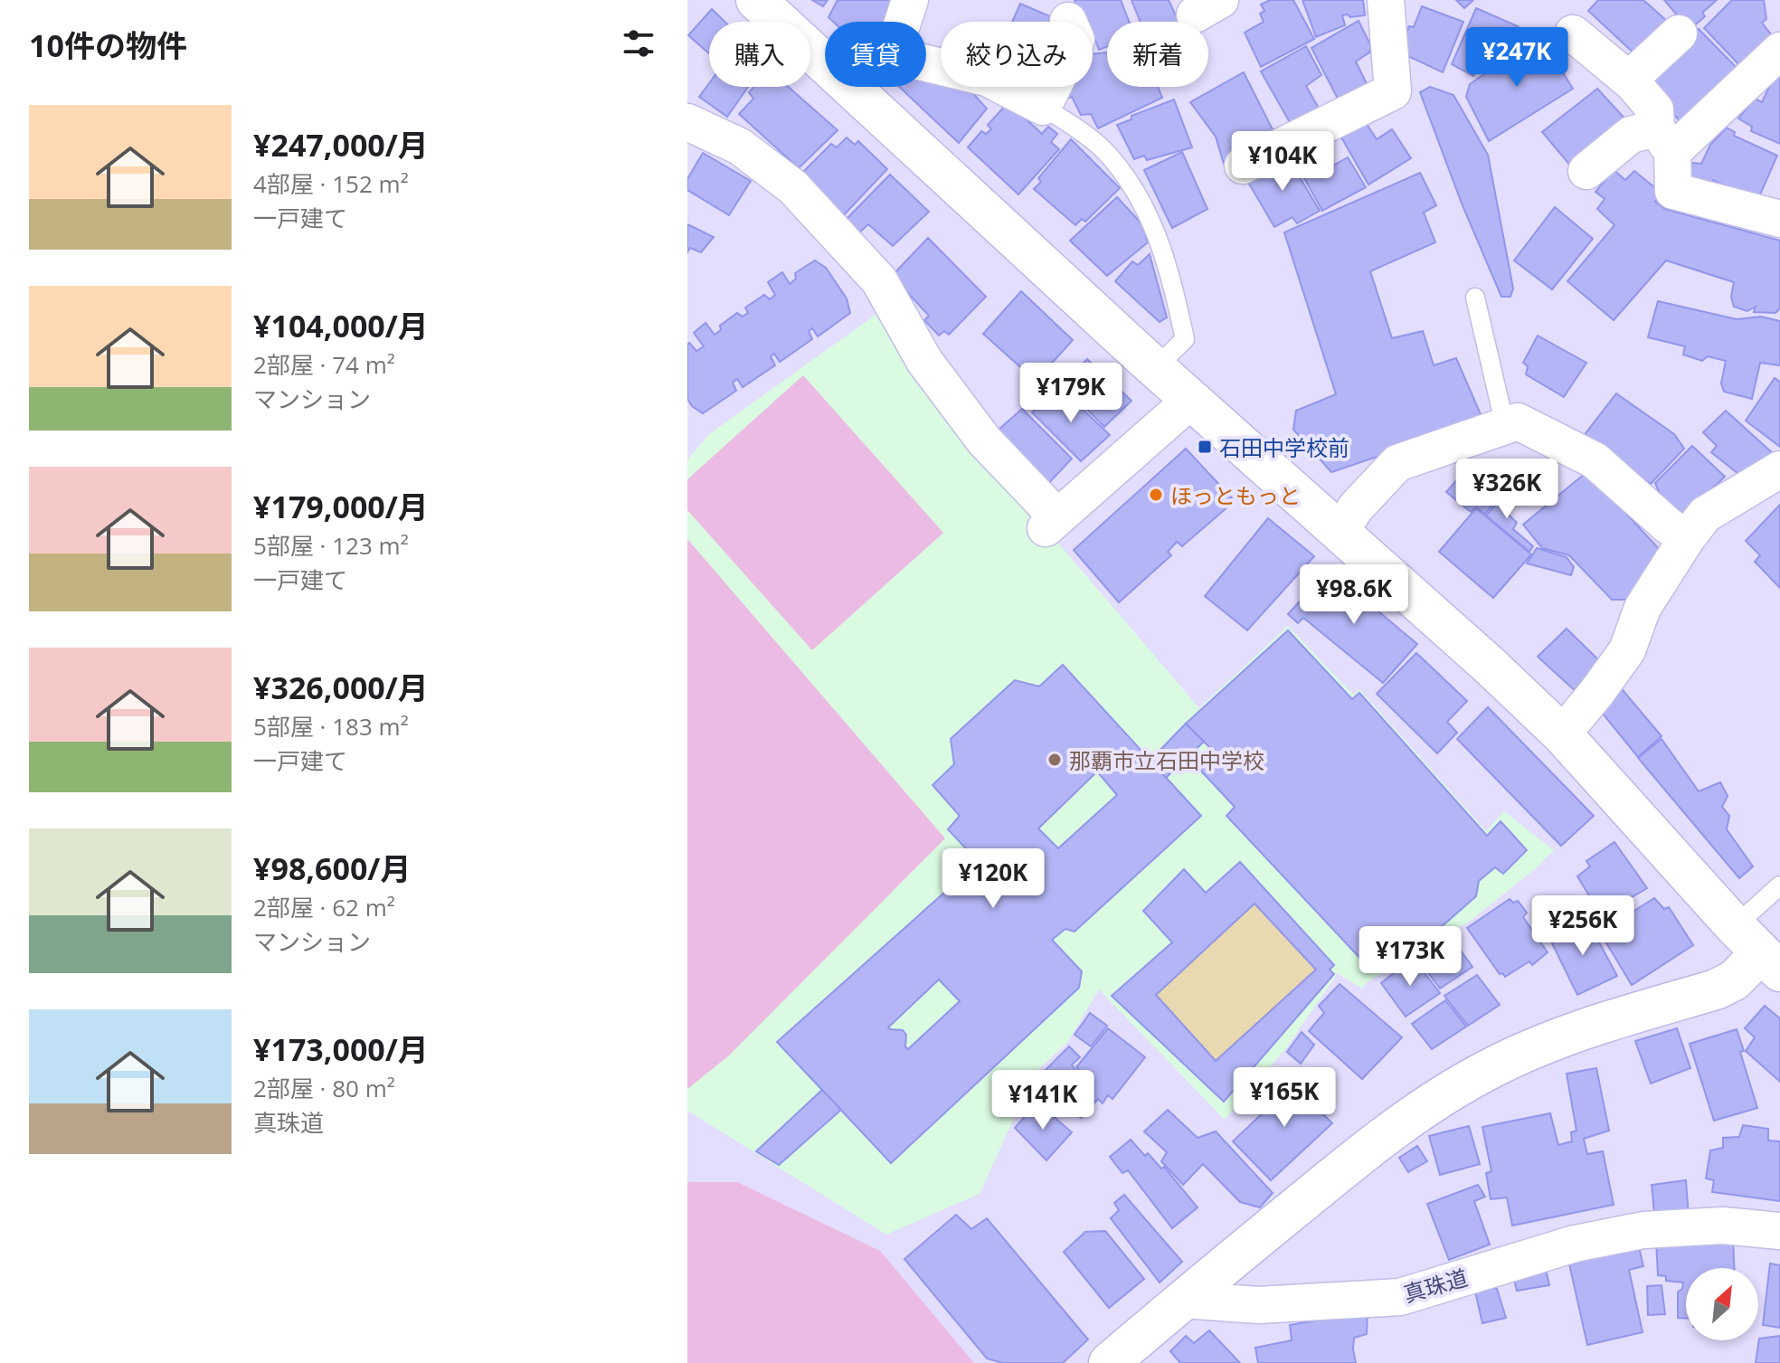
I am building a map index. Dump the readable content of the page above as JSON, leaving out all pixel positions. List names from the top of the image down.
{
  "streets": {
    "street": ["真珠道"]
  },
  "places": {
    "transit": ["石田中学校前"],
    "other": ["ほっともっと", "那覇市立石田中学校"]
  },
  "north": "top right",
  "page": {
    "heading": "10件の物件",
    "chip": [
      "購入",
      "賃貸",
      "絞り込み",
      "新着"
    ],
    "price": [
      "¥247K",
      "¥104K",
      "¥179K",
      "¥326K",
      "¥98.6K",
      "¥120K",
      "¥256K",
      "¥173K",
      "¥165K",
      "¥141K"
    ],
    "list": [
      {
        "name": "¥247,000/月",
        "note": "4部屋 · 152 m² · 一戸建て"
      },
      {
        "name": "¥104,000/月",
        "note": "2部屋 · 74 m² · マンション"
      },
      {
        "name": "¥179,000/月",
        "note": "5部屋 · 123 m² · 一戸建て"
      },
      {
        "name": "¥326,000/月",
        "note": "5部屋 · 183 m² · 一戸建て"
      },
      {
        "name": "¥98,600/月",
        "note": "2部屋 · 62 m² · マンション"
      },
      {
        "name": "¥173,000/月",
        "note": "2部屋 · 80 m² · 真珠道"
      }
    ]
  }
}
